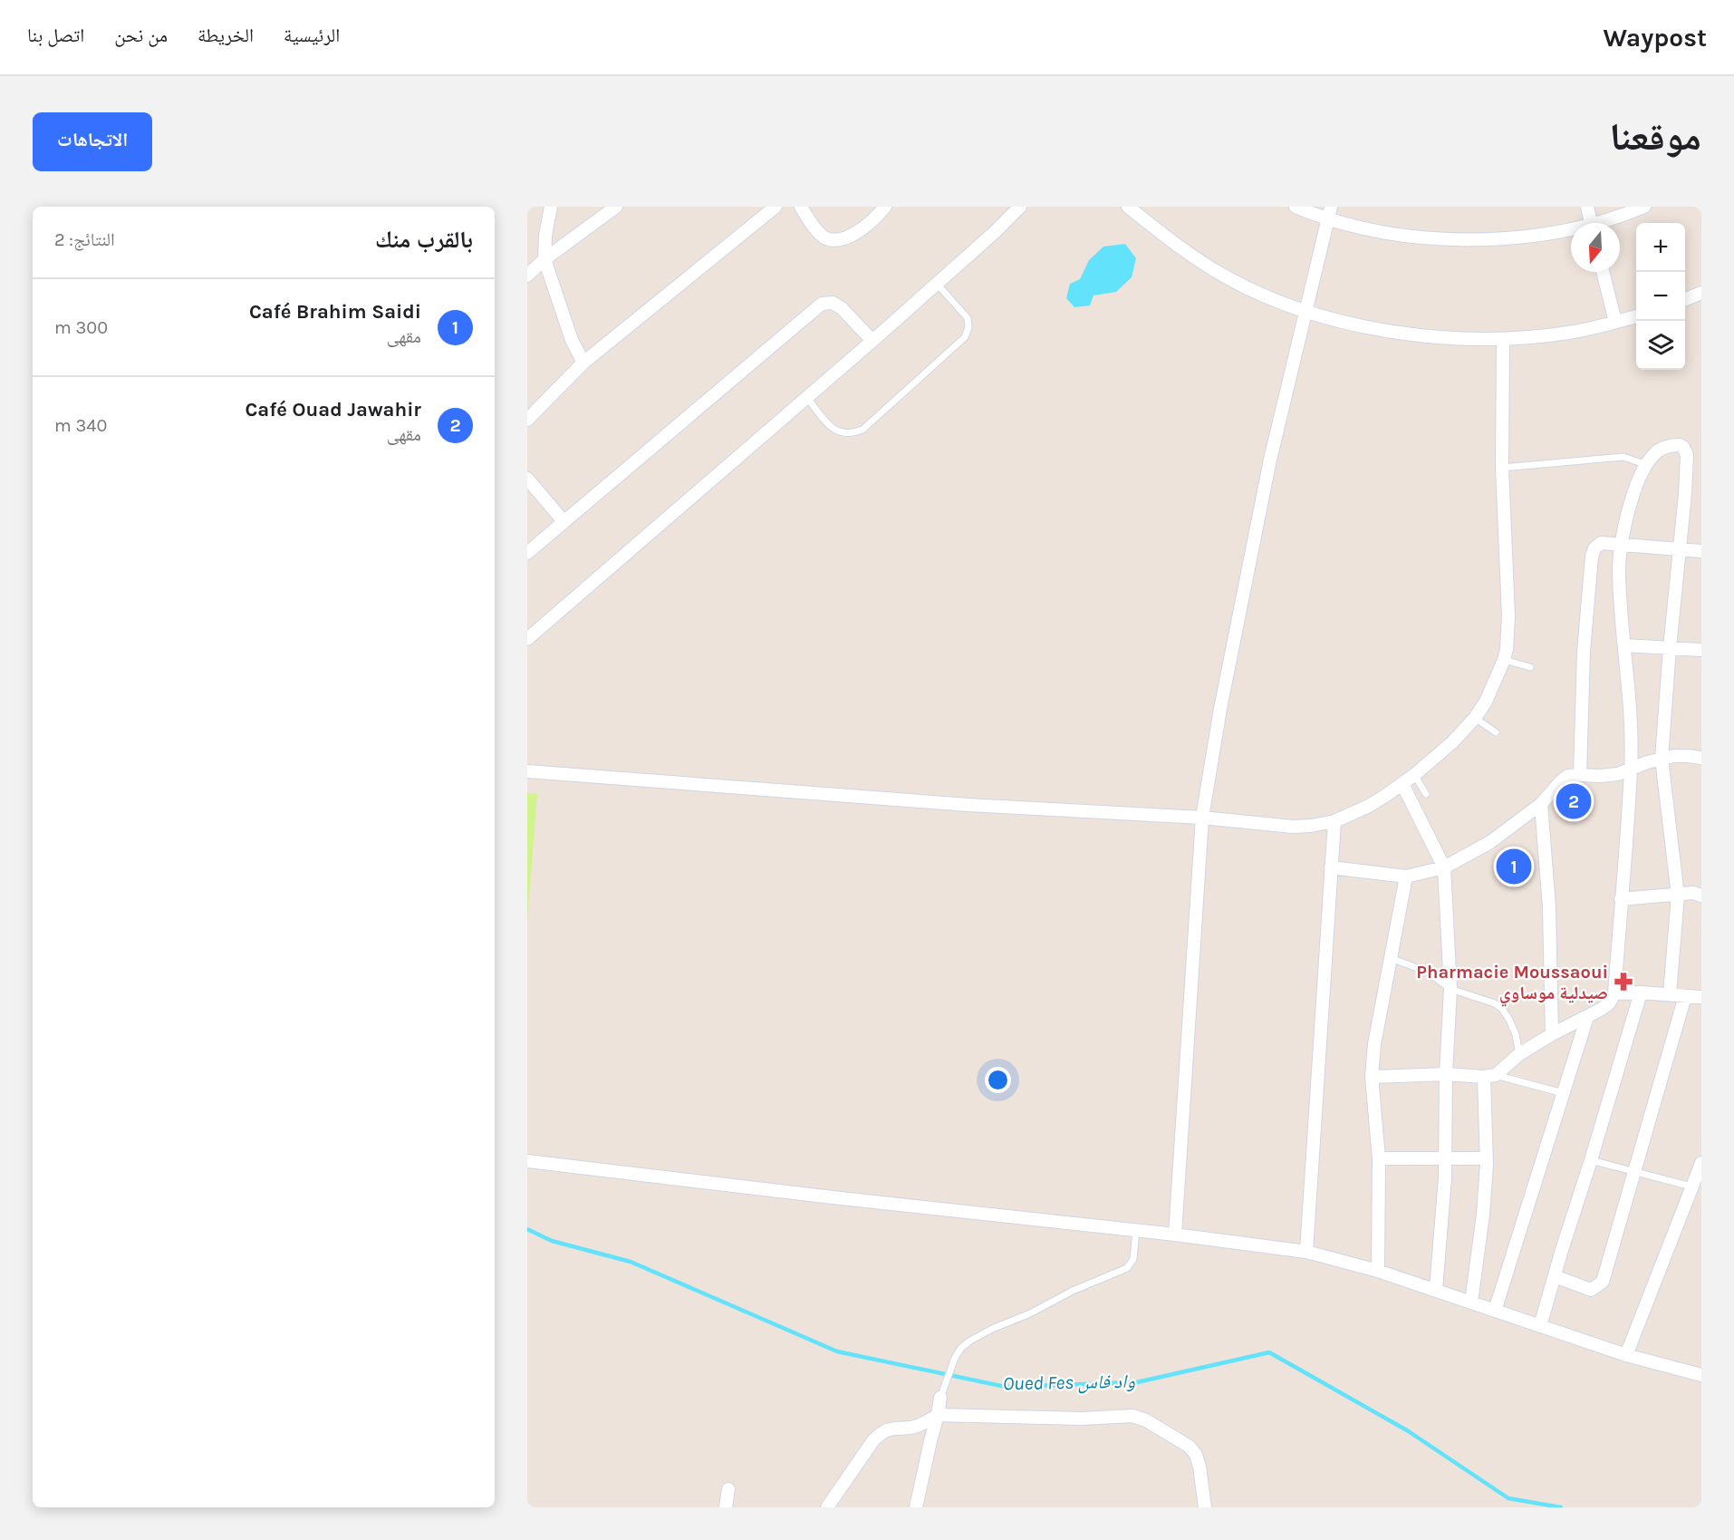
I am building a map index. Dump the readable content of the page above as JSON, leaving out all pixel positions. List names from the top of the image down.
{
  "water": ["Oued Fes واد فاس"],
  "places": {
    "pharmacy": ["Pharmacie Moussaoui صيدلية موساوي"]
  },
  "north": "bottom",
  "page": {
    "header": "Waypost",
    "nav": [
      "الرئيسية",
      "الخريطة",
      "من نحن",
      "اتصل بنا"
    ],
    "title": "موقعنا",
    "buttons": "الاتجاهات",
    "heading": ["بالقرب منك", "النتائج: 2"],
    "map_buttons": ["+", "−"],
    "list": [
      {
        "mark": "1",
        "name": "Café Brahim Saidi",
        "note": "مقهى",
        "value": "300 m"
      },
      {
        "mark": "2",
        "name": "Café Ouad Jawahir",
        "note": "مقهى",
        "value": "340 m"
      }
    ],
    "pins": ["2", "1"]
  }
}
